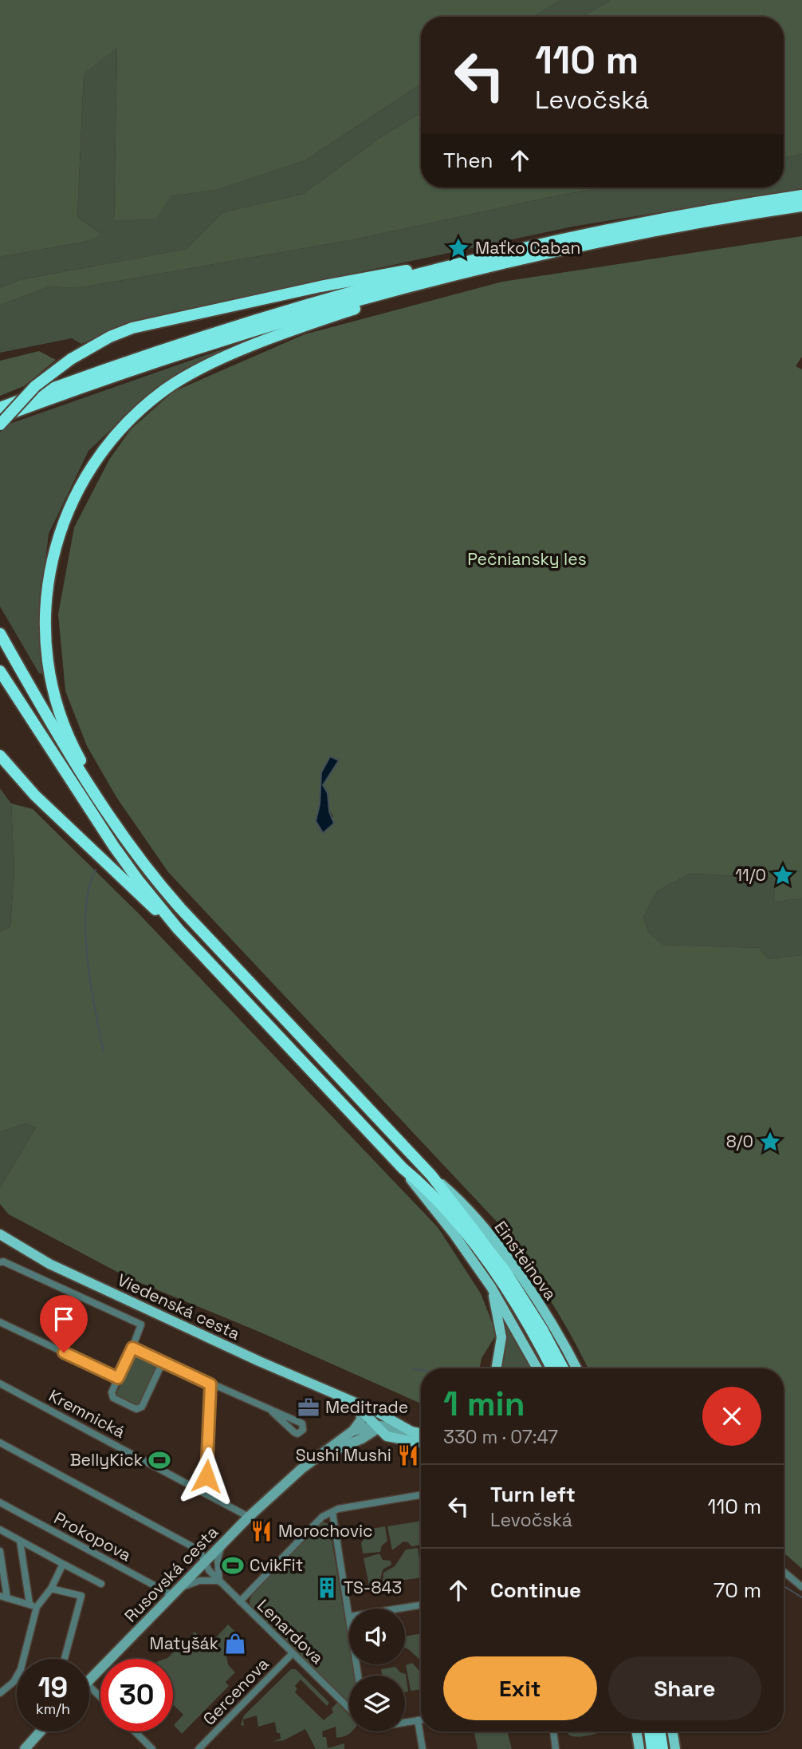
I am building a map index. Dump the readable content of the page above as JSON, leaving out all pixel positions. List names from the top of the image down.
{
  "streets": {
    "main road": ["Einsteinova", "Viedenská cesta"],
    "street": [
      "Kremnická",
      "Prokopova",
      "Rusovská cesta",
      "Lenardova",
      "Gercenova"
    ]
  },
  "crossings": [
    ["Viedenská cesta", "Rusovská cesta"],
    ["Kremnická", "Rusovská cesta"],
    ["Prokopova", "Rusovská cesta"],
    ["Rusovská cesta", "Lenardova"],
    ["Lenardova", "Gercenova"]
  ],
  "parks": ["Pečniansky les"],
  "places": {
    "place": ["Maťko Caban", "11/0", "8/0"],
    "office": ["Meditrade"],
    "restaurant": ["Sushi Mushi", "Morochovic"],
    "sports": ["BellyKick", "CvikFit"],
    "building": ["TS-843"],
    "shop": ["Matyšák"]
  },
  "page": {
    "turn": ["110 m", "Levočská"],
    "then": "Then",
    "heading": ["1 min", "330 m · 07:47"],
    "list": [
      {
        "name": "Turn left",
        "note": "Levočská",
        "value": "110 m"
      },
      {
        "name": "Continue",
        "value": "70 m"
      }
    ],
    "buttons": ["Exit", "Share"],
    "speed": "19 km/h",
    "limit": "30"
  }
}
